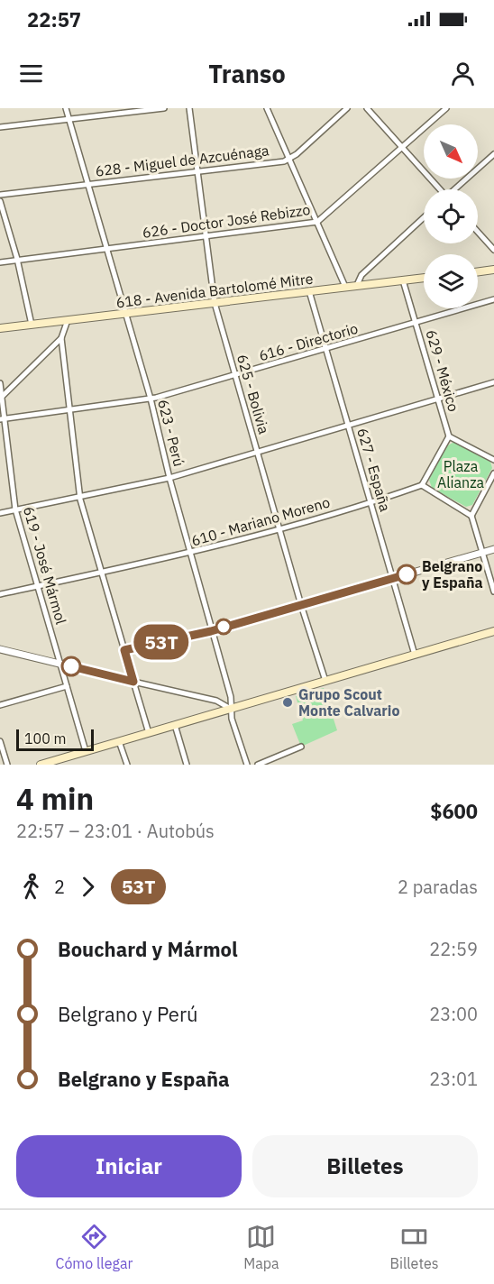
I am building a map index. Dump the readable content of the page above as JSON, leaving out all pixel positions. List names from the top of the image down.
{
  "streets": {
    "main road": ["618 - Avenida Bartolomé Mitre"],
    "street": [
      "628 - Miguel de Azcuénaga",
      "626 - Doctor José Rebizzo",
      "616 - Directorio",
      "629 - México",
      "625 - Bolivia",
      "623 - Perú",
      "627 - España",
      "610 - Mariano Moreno",
      "619 - José Mármol"
    ]
  },
  "crossings": [
    ["628 - Miguel de Azcuénaga", "625 - Bolivia"],
    ["628 - Miguel de Azcuénaga", "623 - Perú"],
    ["626 - Doctor José Rebizzo", "625 - Bolivia"],
    ["626 - Doctor José Rebizzo", "623 - Perú"],
    ["618 - Avenida Bartolomé Mitre", "629 - México"],
    ["618 - Avenida Bartolomé Mitre", "625 - Bolivia"],
    ["618 - Avenida Bartolomé Mitre", "623 - Perú"],
    ["618 - Avenida Bartolomé Mitre", "627 - España"],
    ["616 - Directorio", "629 - México"],
    ["616 - Directorio", "625 - Bolivia"],
    ["616 - Directorio", "623 - Perú"],
    ["616 - Directorio", "627 - España"],
    ["616 - Directorio", "619 - José Mármol"],
    ["625 - Bolivia", "610 - Mariano Moreno"],
    ["623 - Perú", "610 - Mariano Moreno"],
    ["627 - España", "610 - Mariano Moreno"],
    ["610 - Mariano Moreno", "619 - José Mármol"]
  ],
  "parks": ["Plaza Alianza"],
  "places": ["Belgrano y España", "Grupo Scout Monte Calvario"],
  "lines": ["bus line 53T"],
  "scale_bar": "100 m",
  "north": "bottom right",
  "page": {
    "status": "22:57",
    "header": "Transo",
    "on_map": "53T",
    "scale": "100 m",
    "heading": ["4 min", "22:57 – 23:01 · Autobús", "$600"],
    "legs": ["2", "53T", "2 paradas"],
    "list": [
      {
        "name": "Bouchard y Mármol",
        "value": "22:59"
      },
      {
        "name": "Belgrano y Perú",
        "value": "23:00"
      },
      {
        "name": "Belgrano y España",
        "value": "23:01"
      }
    ],
    "buttons": ["Iniciar", "Billetes"],
    "tabs": ["Cómo llegar", "Mapa", "Billetes"]
  }
}
